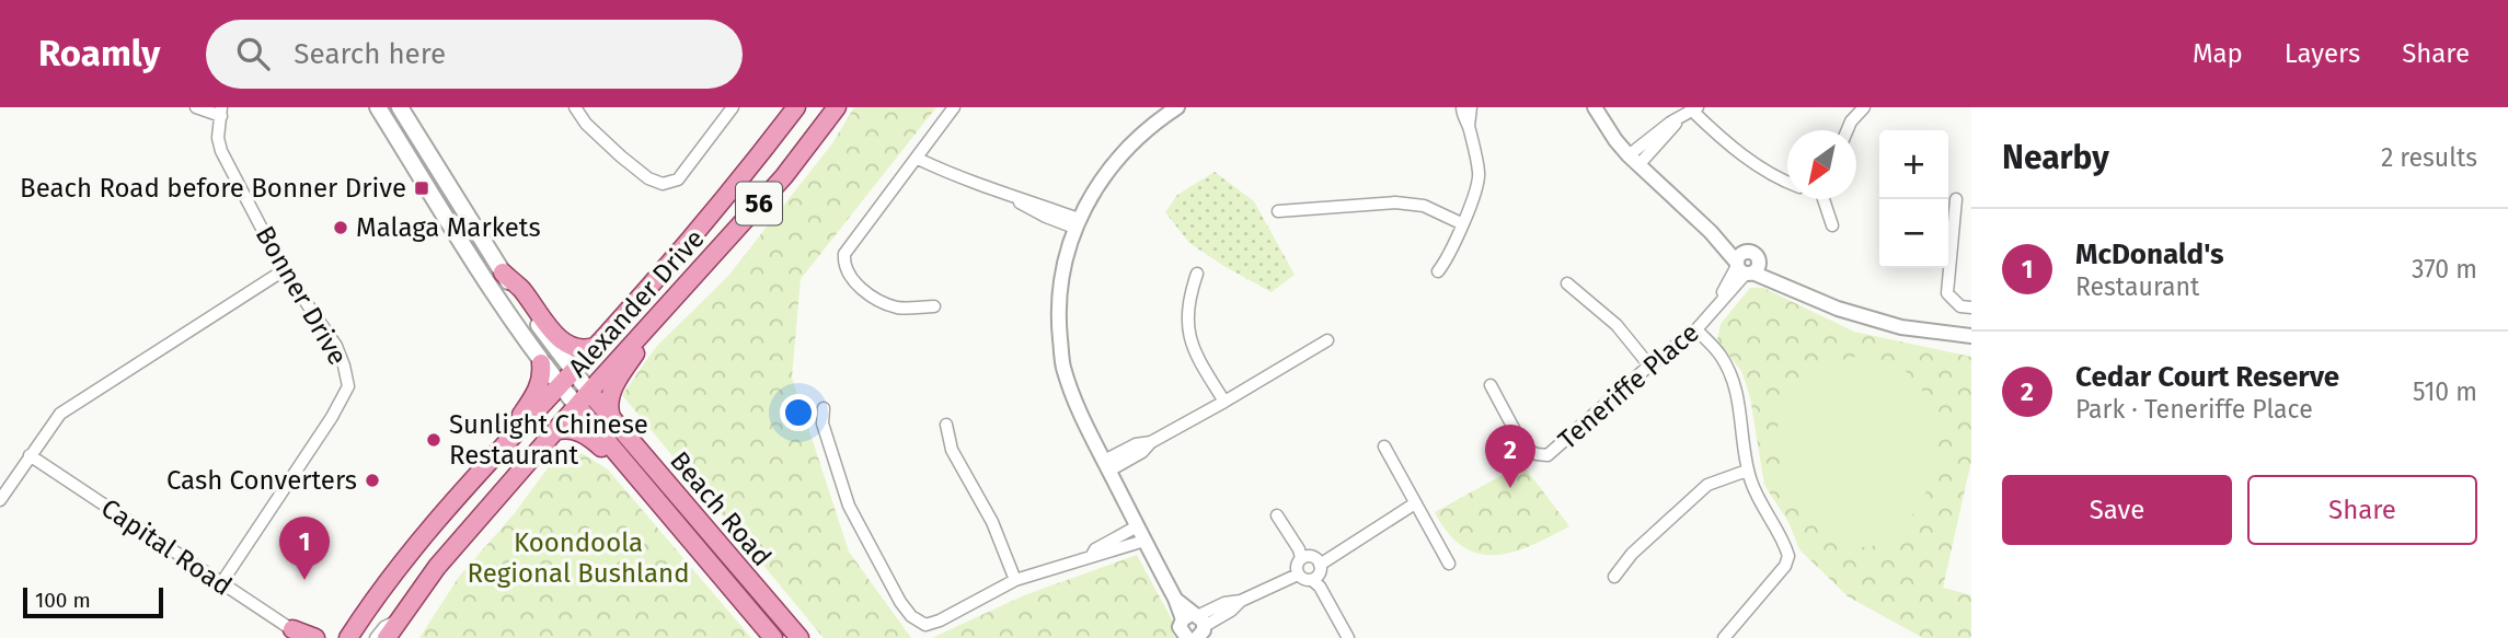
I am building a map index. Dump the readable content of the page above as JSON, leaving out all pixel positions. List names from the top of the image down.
{
  "streets": {
    "main road": ["56", "Alexander Drive", "Beach Road"],
    "street": ["Bonner Drive", "Teneriffe Place", "Capital Road"]
  },
  "crossings": [
    ["Bonner Drive", "Capital Road"],
    ["Alexander Drive", "Beach Road"]
  ],
  "parks": ["Koondoola Regional Bushland"],
  "places": {
    "transit": ["Beach Road before Bonner Drive"],
    "other": ["Malaga Markets", "Sunlight Chinese Restaurant", "Cash Converters"]
  },
  "scale_bar": "100 m",
  "north": "bottom left",
  "page": {
    "header": "Roamly",
    "search": "Search here",
    "nav": ["Map", "Layers", "Share"],
    "heading": ["Nearby", "2 results"],
    "map_buttons": ["+", "−"],
    "list": [
      {
        "mark": "1",
        "name": "McDonald's",
        "note": "Restaurant",
        "value": "370 m"
      },
      {
        "mark": "2",
        "name": "Cedar Court Reserve",
        "note": "Park · Teneriffe Place",
        "value": "510 m"
      }
    ],
    "pins": ["2", "1"],
    "buttons": ["Save", "Share"],
    "scale": "100 m"
  }
}
